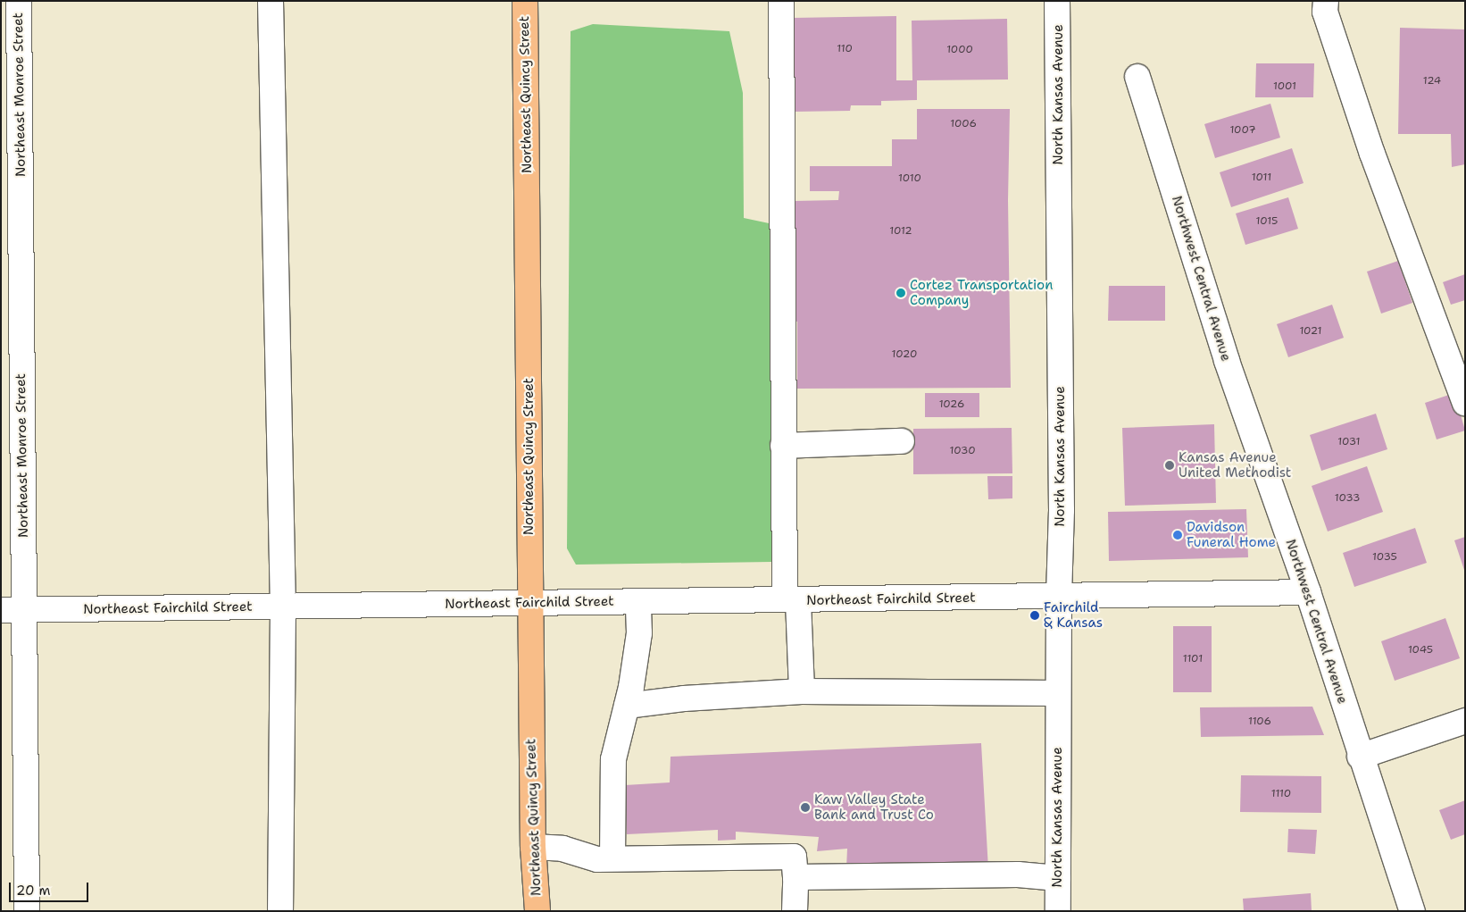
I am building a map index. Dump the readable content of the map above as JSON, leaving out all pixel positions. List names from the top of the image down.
{
  "streets": {
    "main road": ["Northeast Quincy Street"],
    "street": [
      "Northeast Monroe Street",
      "North Kansas Avenue",
      "Northwest Central Avenue",
      "Northeast Fairchild Street"
    ]
  },
  "crossings": [
    ["Northeast Monroe Street", "Northeast Fairchild Street"],
    ["Northeast Quincy Street", "Northeast Fairchild Street"],
    ["North Kansas Avenue", "Northeast Fairchild Street"],
    ["Northwest Central Avenue", "Northeast Fairchild Street"]
  ],
  "places": [
    "Cortez Transportation Company",
    "Kansas Avenue United Methodist",
    "Davidson Funeral Home",
    "Fairchild & Kansas",
    "Kaw Valley State Bank and Trust Co"
  ],
  "house_numbers": [
    "110",
    "1000",
    "124",
    "1001",
    "1006",
    "1007",
    "1011",
    "1010",
    "1015",
    "1012",
    "1021",
    "1020",
    "1026",
    "1031",
    "1030",
    "1033",
    "1035",
    "1045",
    "1101",
    "1106",
    "1110"
  ],
  "scale_bar": "20 m"
}
